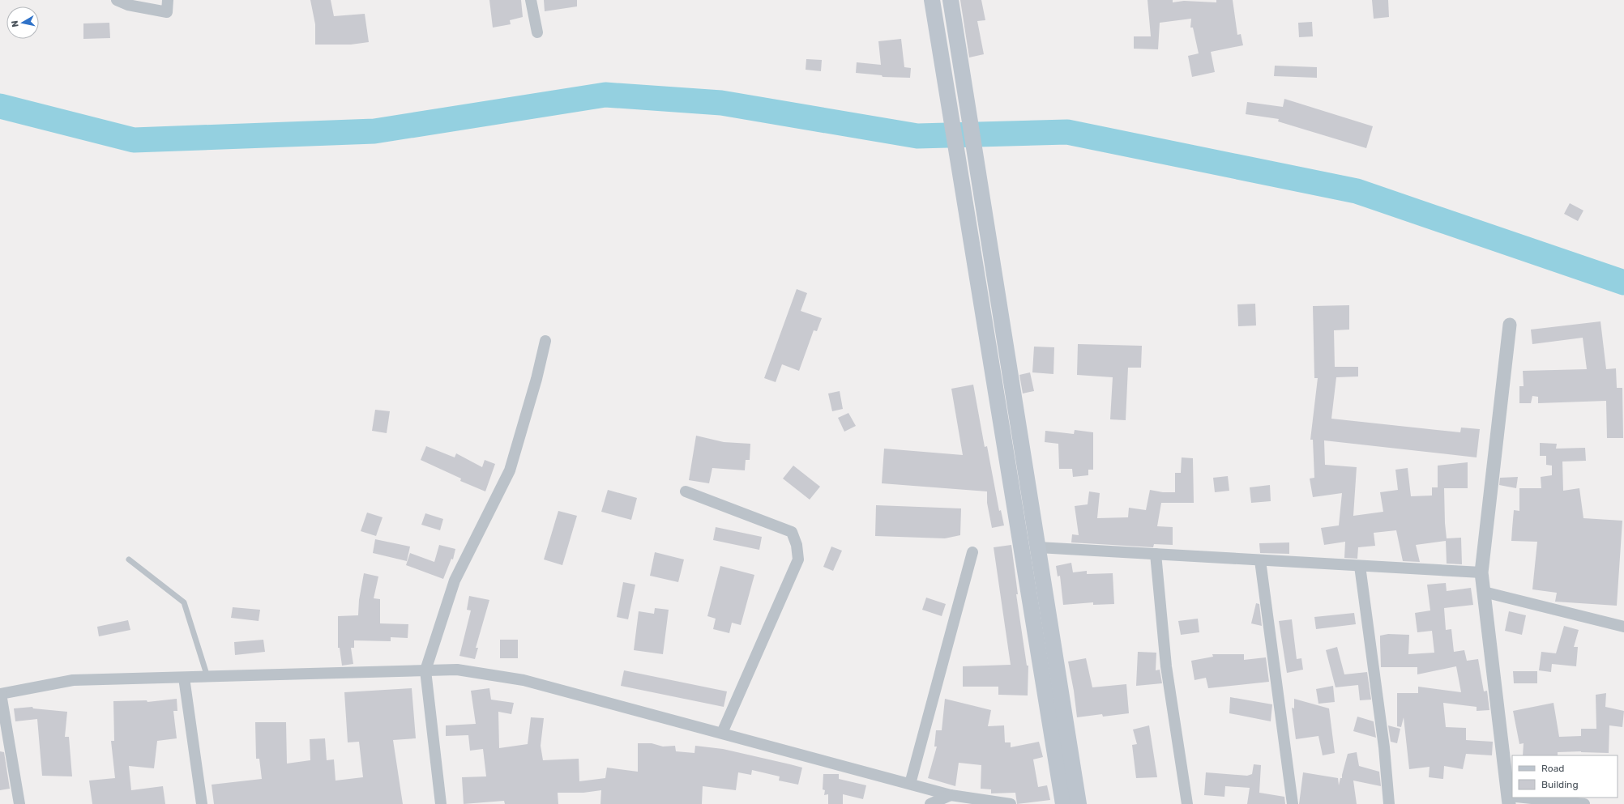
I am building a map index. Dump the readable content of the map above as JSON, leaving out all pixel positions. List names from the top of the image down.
{
  "legend": ["Road", "Building"],
  "north": "left"
}
